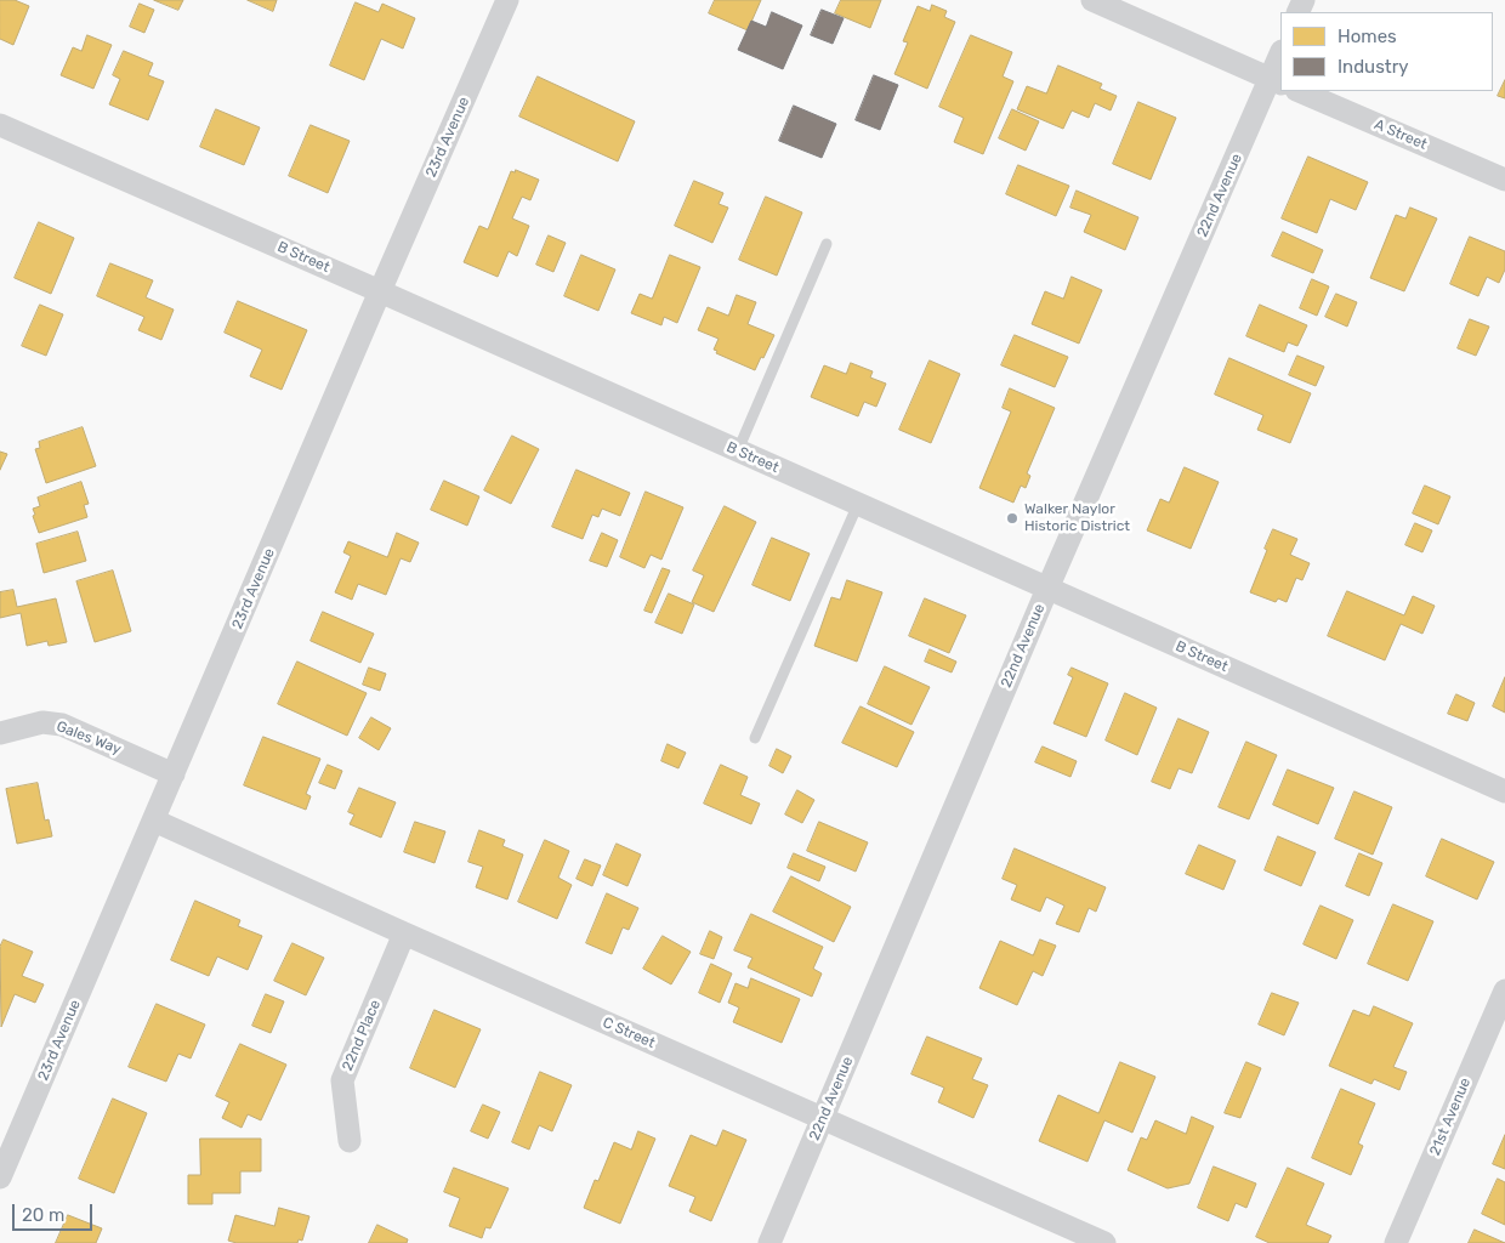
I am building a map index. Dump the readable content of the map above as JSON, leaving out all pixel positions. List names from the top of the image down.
{
  "streets": {
    "street": [
      "A Street",
      "23rd Avenue",
      "22nd Avenue",
      "B Street",
      "Gales Way",
      "C Street",
      "22nd Place",
      "21st Avenue"
    ]
  },
  "crossings": [
    ["23rd Avenue", "B Street"],
    ["23rd Avenue", "Gales Way"],
    ["23rd Avenue", "C Street"],
    ["22nd Avenue", "B Street"],
    ["22nd Avenue", "C Street"],
    ["C Street", "22nd Place"]
  ],
  "places": ["Walker Naylor Historic District"],
  "legend": ["Homes", "Industry"],
  "scale_bar": "20 m"
}
